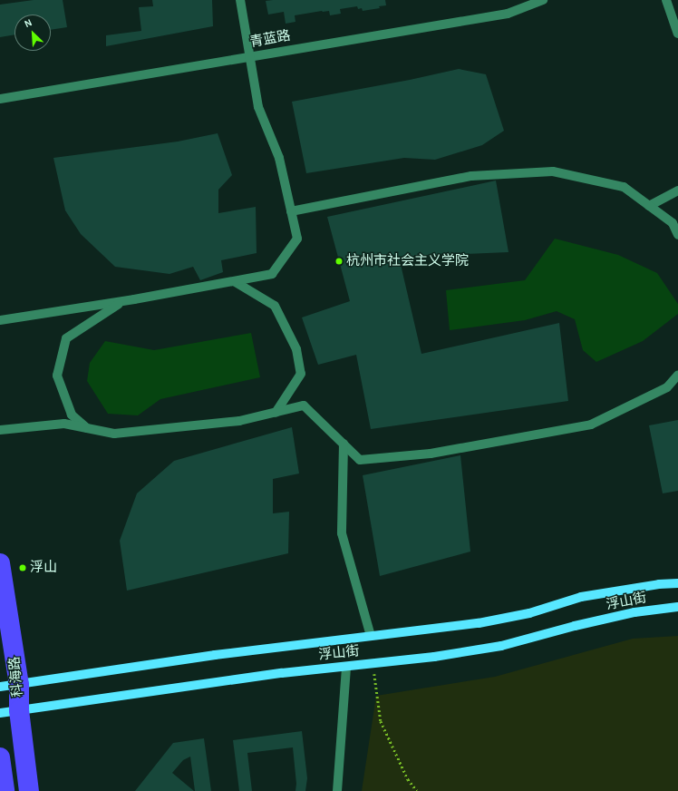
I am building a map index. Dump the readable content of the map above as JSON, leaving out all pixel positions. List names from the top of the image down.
{
  "streets": {
    "highway": ["科海路"],
    "main road": ["浮山街"],
    "street": ["青蓝路"]
  },
  "crossings": [
    ["浮山街", "科海路"]
  ],
  "places": ["杭州市社会主义学院", "浮山"],
  "north": "top left"
}
